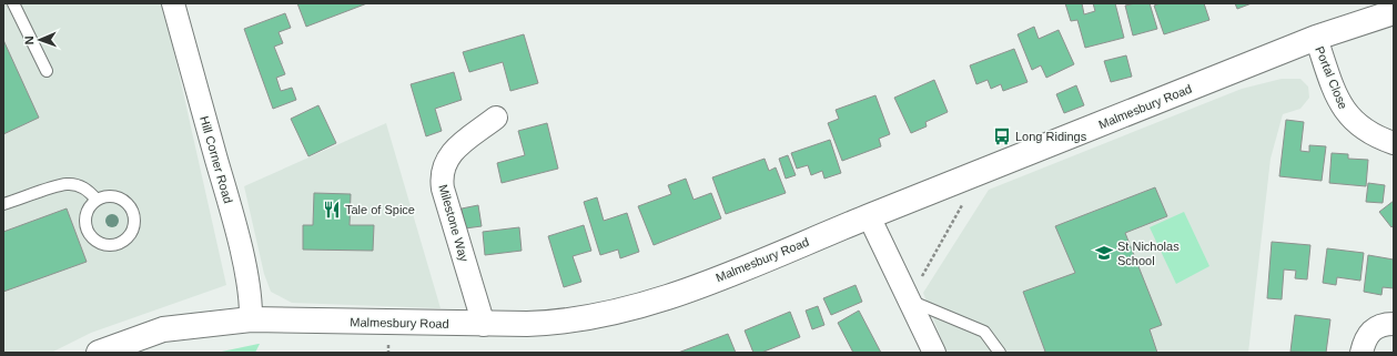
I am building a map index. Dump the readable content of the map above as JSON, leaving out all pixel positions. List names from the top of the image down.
{
  "streets": {
    "main road": ["Malmesbury Road"],
    "street": ["Portal Close", "Hill Corner Road", "Milestone Way"]
  },
  "crossings": [
    ["Portal Close", "Malmesbury Road"],
    ["Malmesbury Road", "Hill Corner Road"],
    ["Malmesbury Road", "Milestone Way"]
  ],
  "places": {
    "bus stop": ["Long Ridings"],
    "restaurant": ["Tale of Spice"],
    "school or university": ["St Nicholas School"]
  },
  "north": "left"
}
